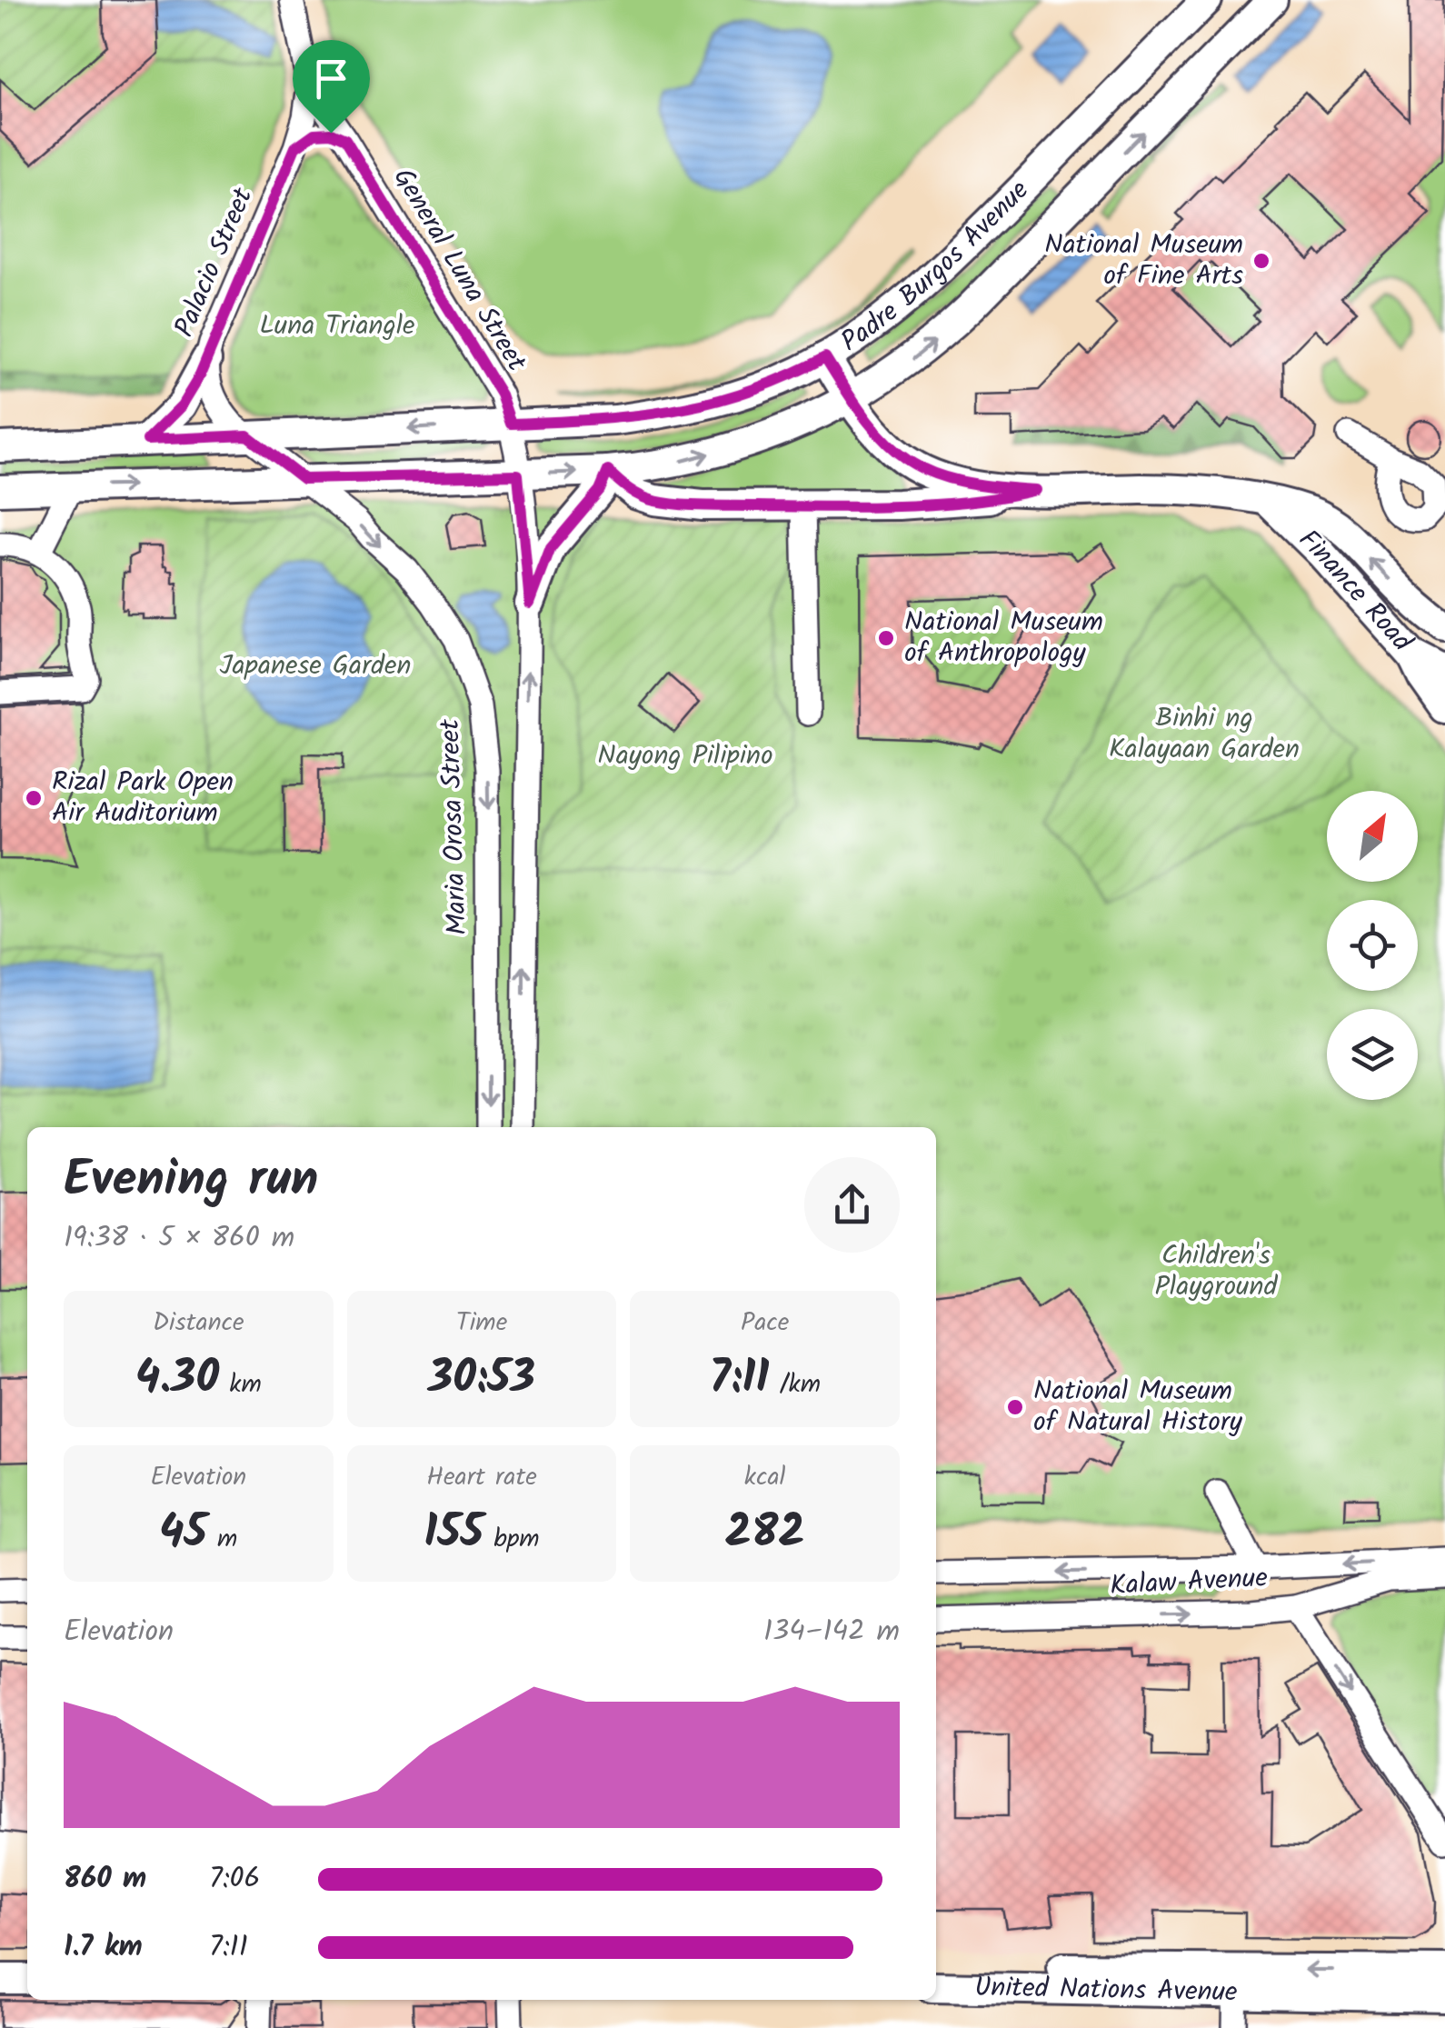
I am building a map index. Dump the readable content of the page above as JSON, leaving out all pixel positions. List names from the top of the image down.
{
  "streets": {
    "main road": ["Padre Burgos Avenue", "Finance Road", "United Nations Avenue"],
    "street": [
      "Palacio Street",
      "General Luna Street",
      "Maria Orosa Street",
      "Kalaw Avenue"
    ]
  },
  "crossings": [
    ["Palacio Street", "Padre Burgos Avenue"],
    ["Palacio Street", "General Luna Street"],
    ["Palacio Street", "Maria Orosa Street"],
    ["Padre Burgos Avenue", "General Luna Street"],
    ["Padre Burgos Avenue", "Finance Road"],
    ["Padre Burgos Avenue", "Maria Orosa Street"]
  ],
  "parks": [
    "Luna Triangle",
    "Japanese Garden",
    "Binhi ng Kalayaan Garden",
    "Nayong Pilipino",
    "Children's Playground"
  ],
  "places": [
    "National Museum of Fine Arts",
    "National Museum of Anthropology",
    "Rizal Park Open Air Auditorium",
    "National Museum of Natural History"
  ],
  "north": "top right",
  "page": {
    "heading": ["Evening run", "19:38 · 5 × 860 m"],
    "stats": [
      ["Distance", "4.30 km"],
      ["Time", "30:53"],
      ["Pace", "7:11 /km"],
      ["Elevation", "45 m"],
      ["Heart rate", "155 bpm"],
      ["kcal", "282"]
    ],
    "chart": ["Elevation", "134–142 m"],
    "list": [
      {
        "name": "860 m",
        "note": "7:06"
      },
      {
        "name": "1.7 km",
        "note": "7:11"
      }
    ]
  }
}
